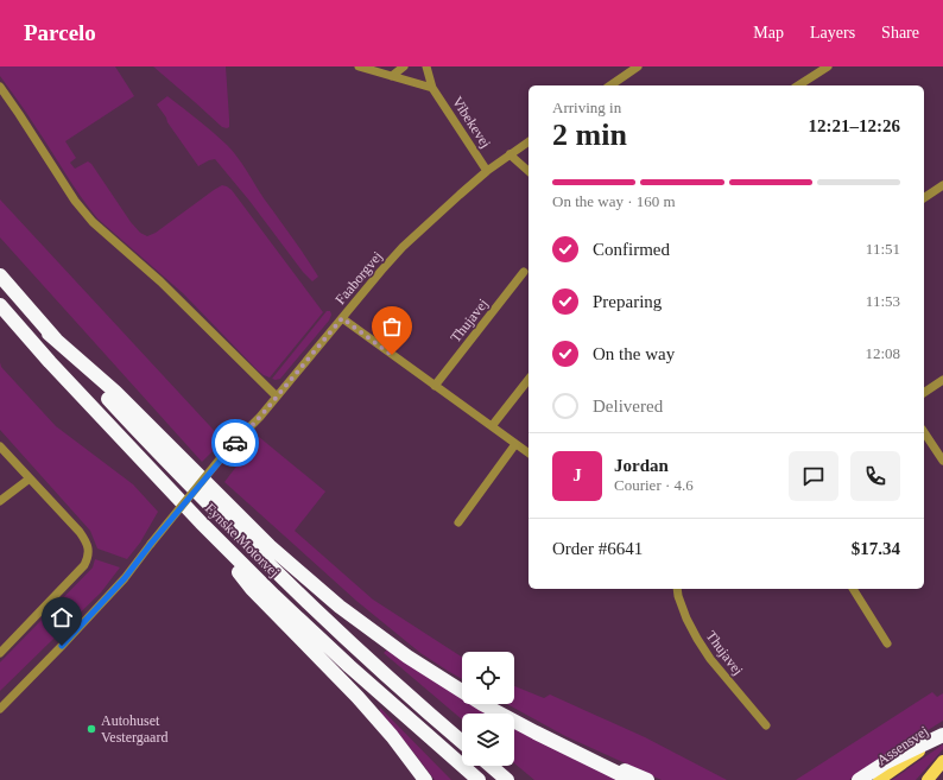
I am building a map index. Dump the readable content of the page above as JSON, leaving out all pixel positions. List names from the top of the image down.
{
  "streets": {
    "highway": ["Fynske Motorvej"],
    "main road": ["Assensvej"],
    "street": ["Vibekevej", "Faaborgvej", "Thujavej"]
  },
  "crossings": [
    ["Vibekevej", "Faaborgvej"]
  ],
  "places": ["Autohuset Vestergaard"],
  "page": {
    "header": "Parcelo",
    "nav": ["Map", "Layers", "Share"],
    "heading": ["2 min", "Arriving in", "12:21–12:26"],
    "panel": [
      "Jordan",
      "Courier · 4.6",
      "Order #6641",
      "$17.34"
    ],
    "bar": "On the way · 160 m",
    "list": [
      ["Confirmed", "11:51"],
      ["Preparing", "11:53"],
      ["On the way", "12:08"],
      "Delivered"
    ],
    "round": "J"
  }
}
